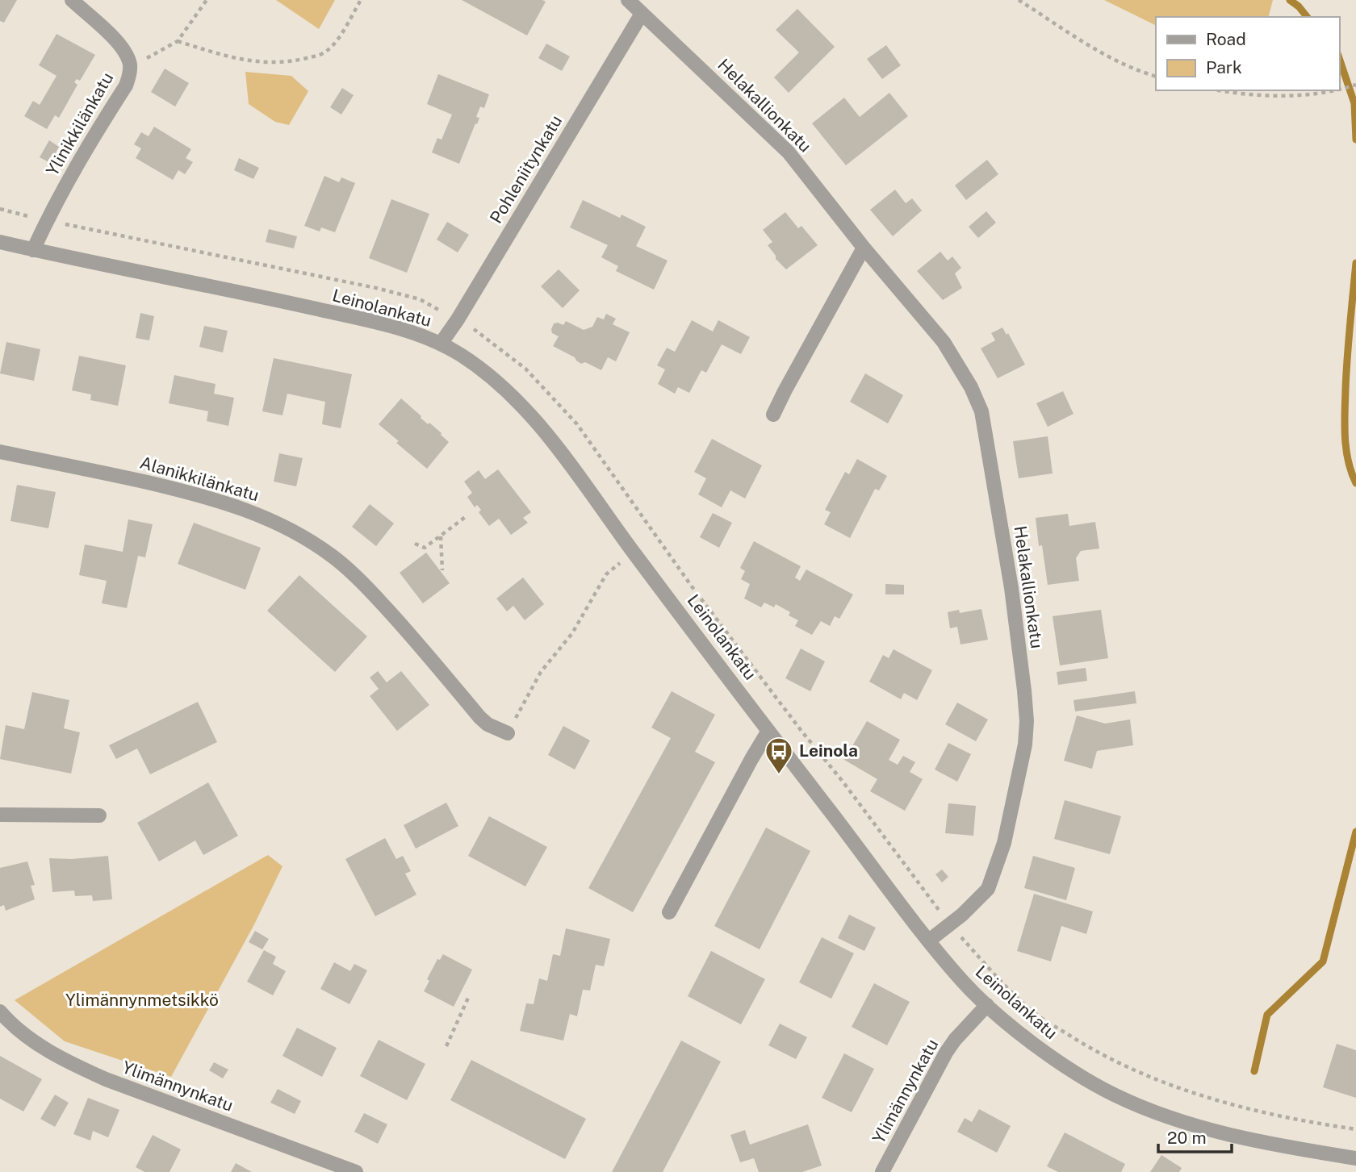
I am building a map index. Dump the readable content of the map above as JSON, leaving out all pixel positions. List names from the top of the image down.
{
  "streets": {
    "street": [
      "Helakallionkatu",
      "Ylinikkilänkatu",
      "Pohleniitynkatu",
      "Leinolankatu",
      "Alanikkilänkatu",
      "Ylimännynkatu"
    ]
  },
  "crossings": [
    ["Helakallionkatu", "Pohleniitynkatu"],
    ["Helakallionkatu", "Leinolankatu"],
    ["Ylinikkilänkatu", "Leinolankatu"],
    ["Pohleniitynkatu", "Leinolankatu"],
    ["Leinolankatu", "Ylimännynkatu"]
  ],
  "parks": ["Ylimännynmetsikkö"],
  "places": {
    "bus stop": ["Leinola"]
  },
  "legend": ["Road", "Park"],
  "scale_bar": "20 m"
}
